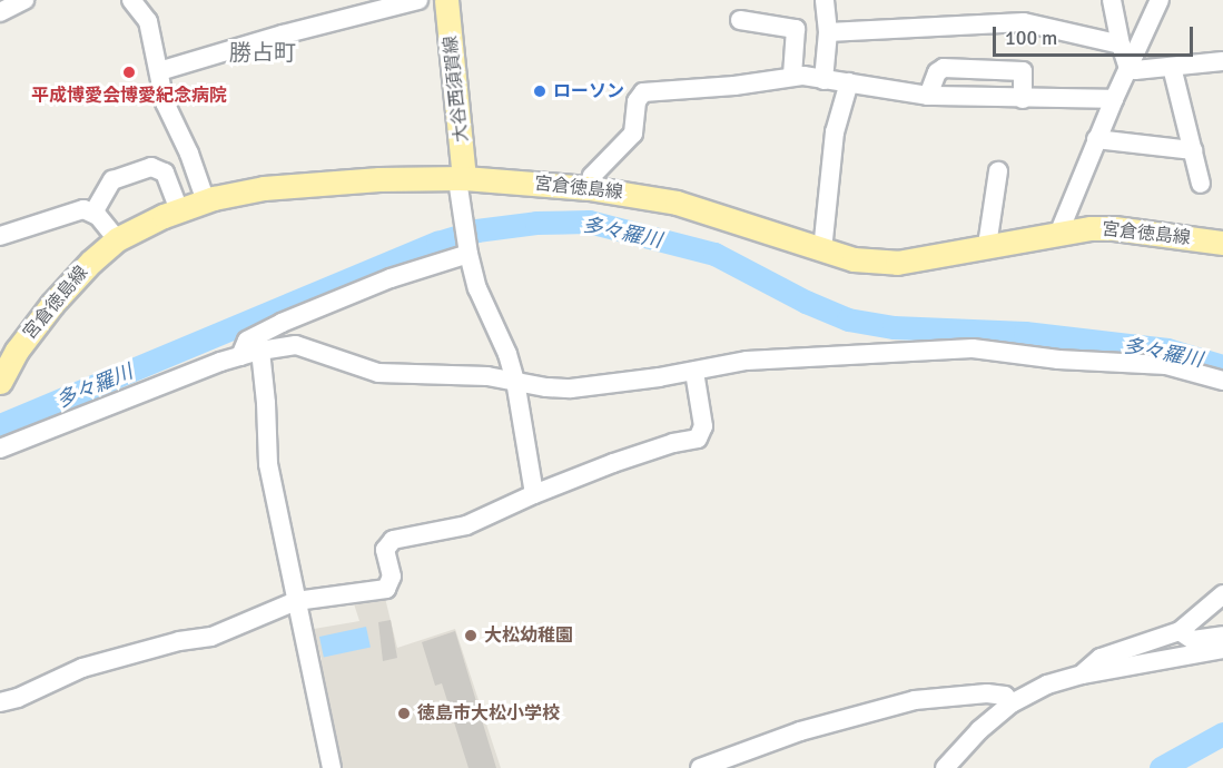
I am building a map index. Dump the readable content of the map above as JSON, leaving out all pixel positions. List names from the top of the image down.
{
  "streets": {
    "main road": ["大谷西須賀線", "宮倉徳島線"]
  },
  "crossings": [
    ["大谷西須賀線", "宮倉徳島線"]
  ],
  "districts": ["勝占町"],
  "water": ["多々羅川"],
  "places": [
    "平成博愛会博愛紀念病院",
    "ローソン",
    "大松幼稚園",
    "徳島市大松小学校"
  ],
  "scale_bar": "100 m"
}
